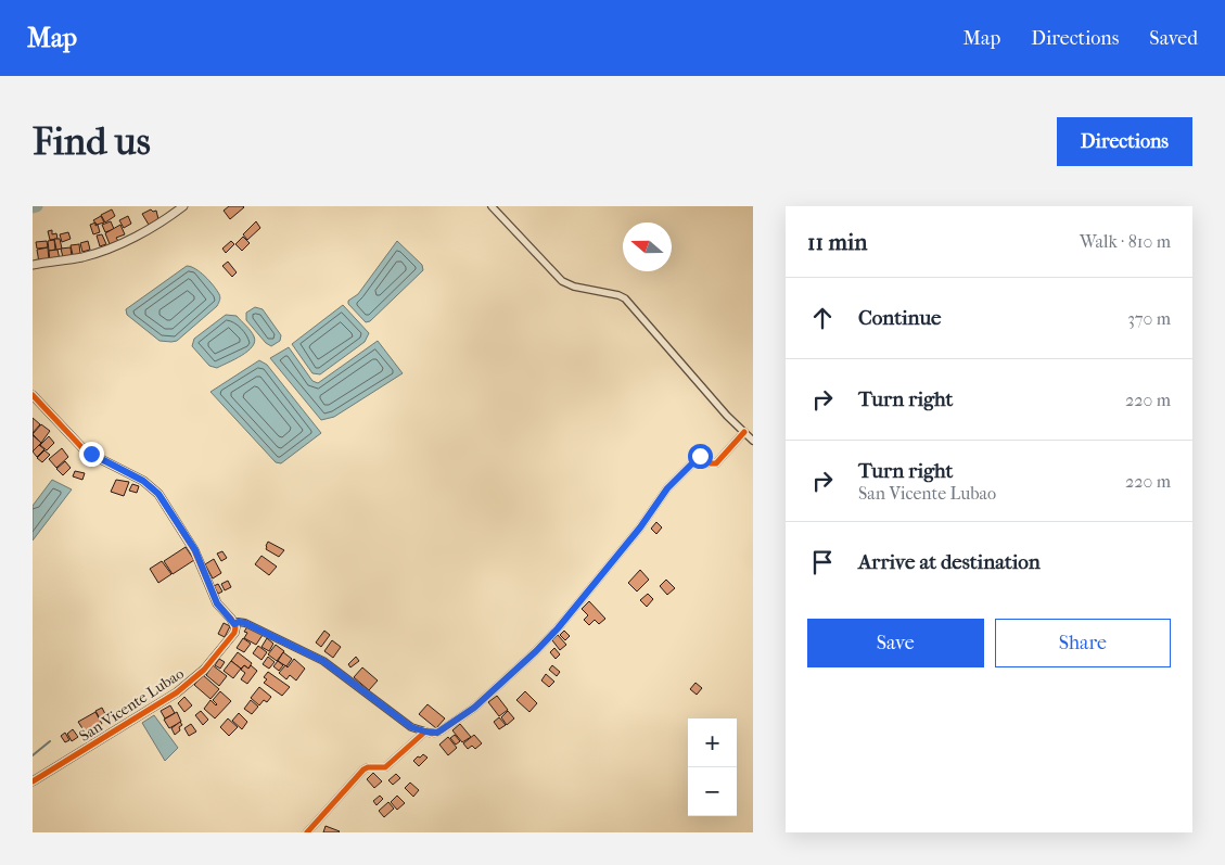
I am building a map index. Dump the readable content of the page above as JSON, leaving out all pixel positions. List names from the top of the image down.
{
  "streets": {
    "street": ["San Vicente Lubao"]
  },
  "north": "left",
  "page": {
    "header": "Map",
    "nav": ["Map", "Directions", "Saved"],
    "buttons": [
      "Directions",
      ["Save", "Share"]
    ],
    "title": "Find us",
    "heading": ["11 min", "Walk · 810 m"],
    "list": [
      ["Continue", "370 m"],
      ["Turn right", "220 m"],
      ["Turn right", "San Vicente Lubao", "220 m"],
      "Arrive at destination"
    ],
    "map_buttons": ["+", "−"]
  }
}
